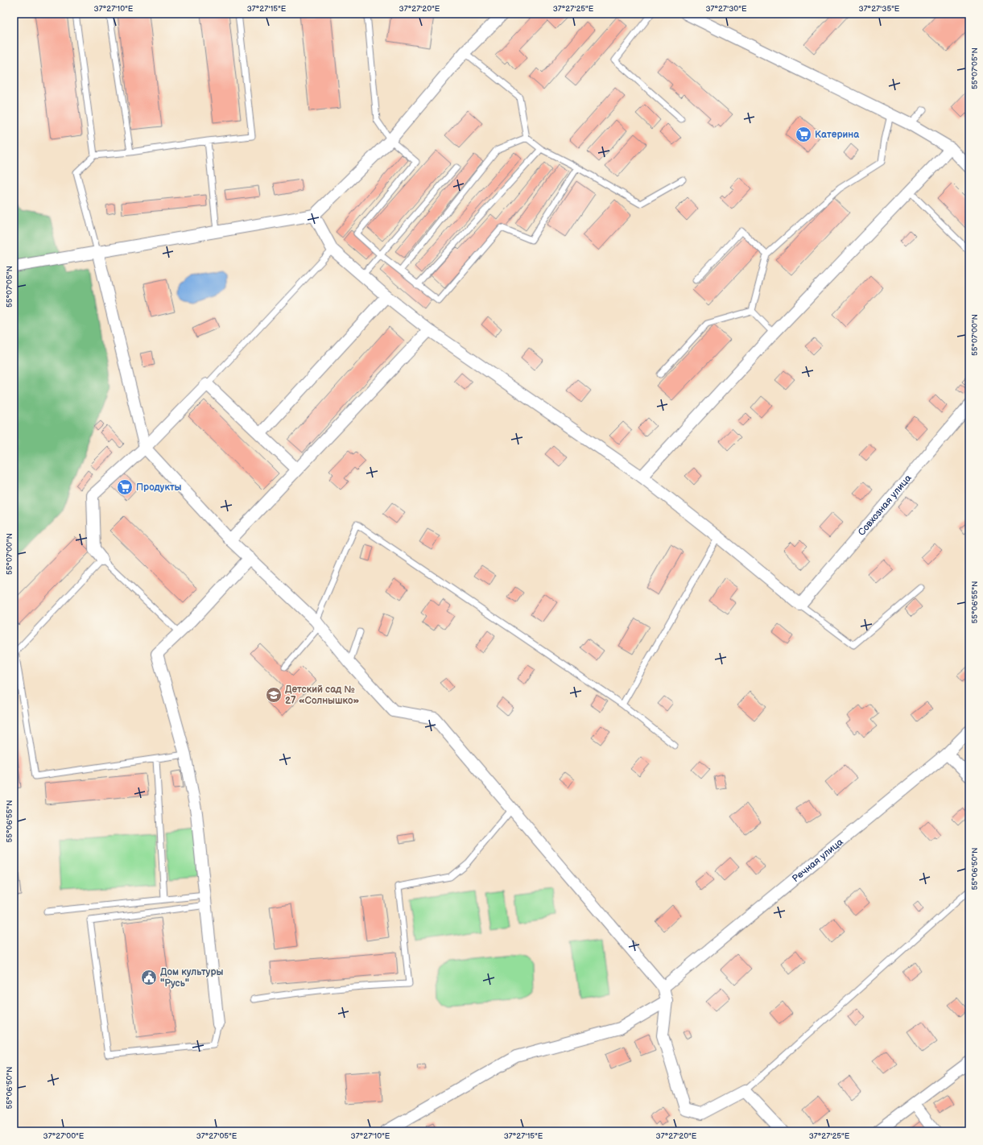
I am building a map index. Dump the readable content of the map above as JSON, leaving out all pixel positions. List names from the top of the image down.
{
  "streets": {
    "street": ["Совхозная улица", "Речная улица"]
  },
  "places": {
    "supermarket": ["Катерина", "Продукты"],
    "school or university": ["Детский сад № 27 «Солнышко»"],
    "public building": ["Дом культуры \"Русь\""]
  },
  "coordinates": [
    "37°27'10\"E",
    "37°27'15\"E",
    "37°27'20\"E",
    "37°27'25\"E",
    "37°27'30\"E",
    "37°27'35\"E",
    "55°07'05\"N",
    "55°07'00\"N",
    "55°06'55\"N",
    "55°06'50\"N",
    "37°27'00\"E",
    "37°27'05\"E"
  ]
}
